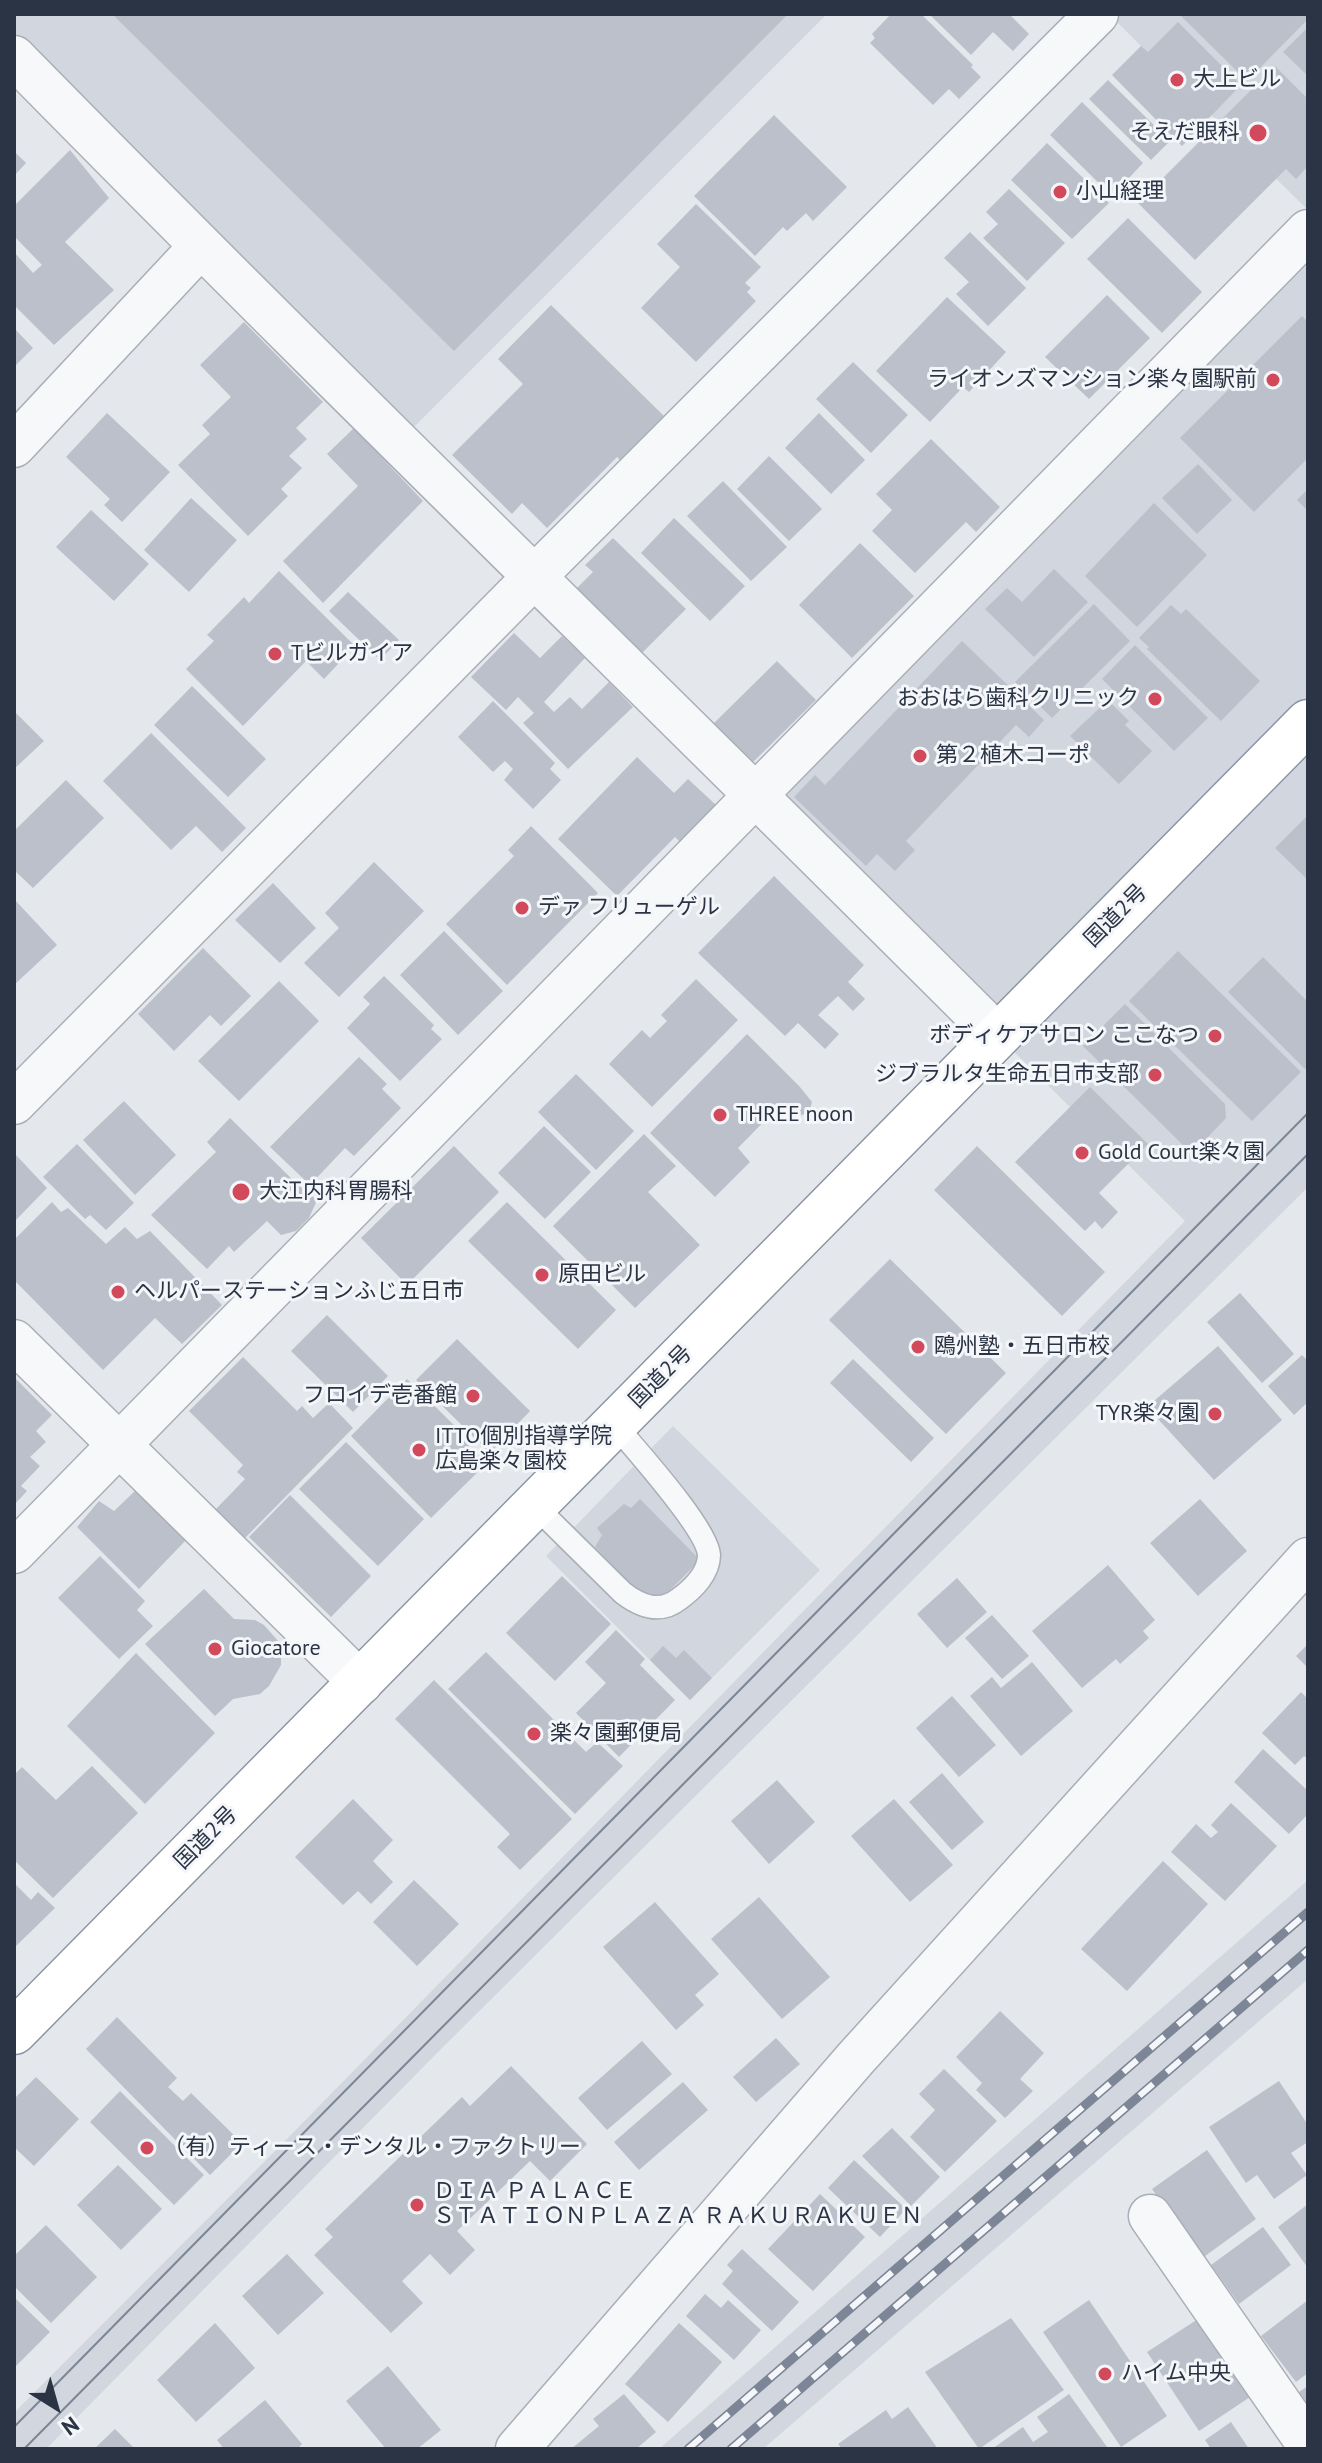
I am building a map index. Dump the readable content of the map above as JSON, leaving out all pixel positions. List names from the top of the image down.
{
  "streets": {
    "highway": ["国道2号"]
  },
  "places": [
    "大上ビル",
    "そえだ眼科",
    "小山経理",
    "ライオンズマンション楽々園駅前",
    "Tビルガイア",
    "おおはら歯科クリニック",
    "第２植木コーポ",
    "デァ フリューゲル",
    "ボディケアサロン ここなつ",
    "ジブラルタ生命五日市支部",
    "THREE noon",
    "Gold Court楽々園",
    "大江内科胃腸科",
    "原田ビル",
    "ヘルパーステーションふじ五日市",
    "鴎州塾・五日市校",
    "フロイデ壱番館",
    "TYR楽々園",
    "ITTO個別指導学院 広島楽々園校",
    "Giocatore",
    "楽々園郵便局",
    "（有）ティース・デンタル・ファクトリー",
    "ＤＩＡ ＰＡＬＡＣＥ ＳＴＡＴＩＯＮＰＬＡＺＡ ＲＡＫＵＲＡＫＵＥＮ",
    "ハイム中央"
  ],
  "north": "bottom right"
}
